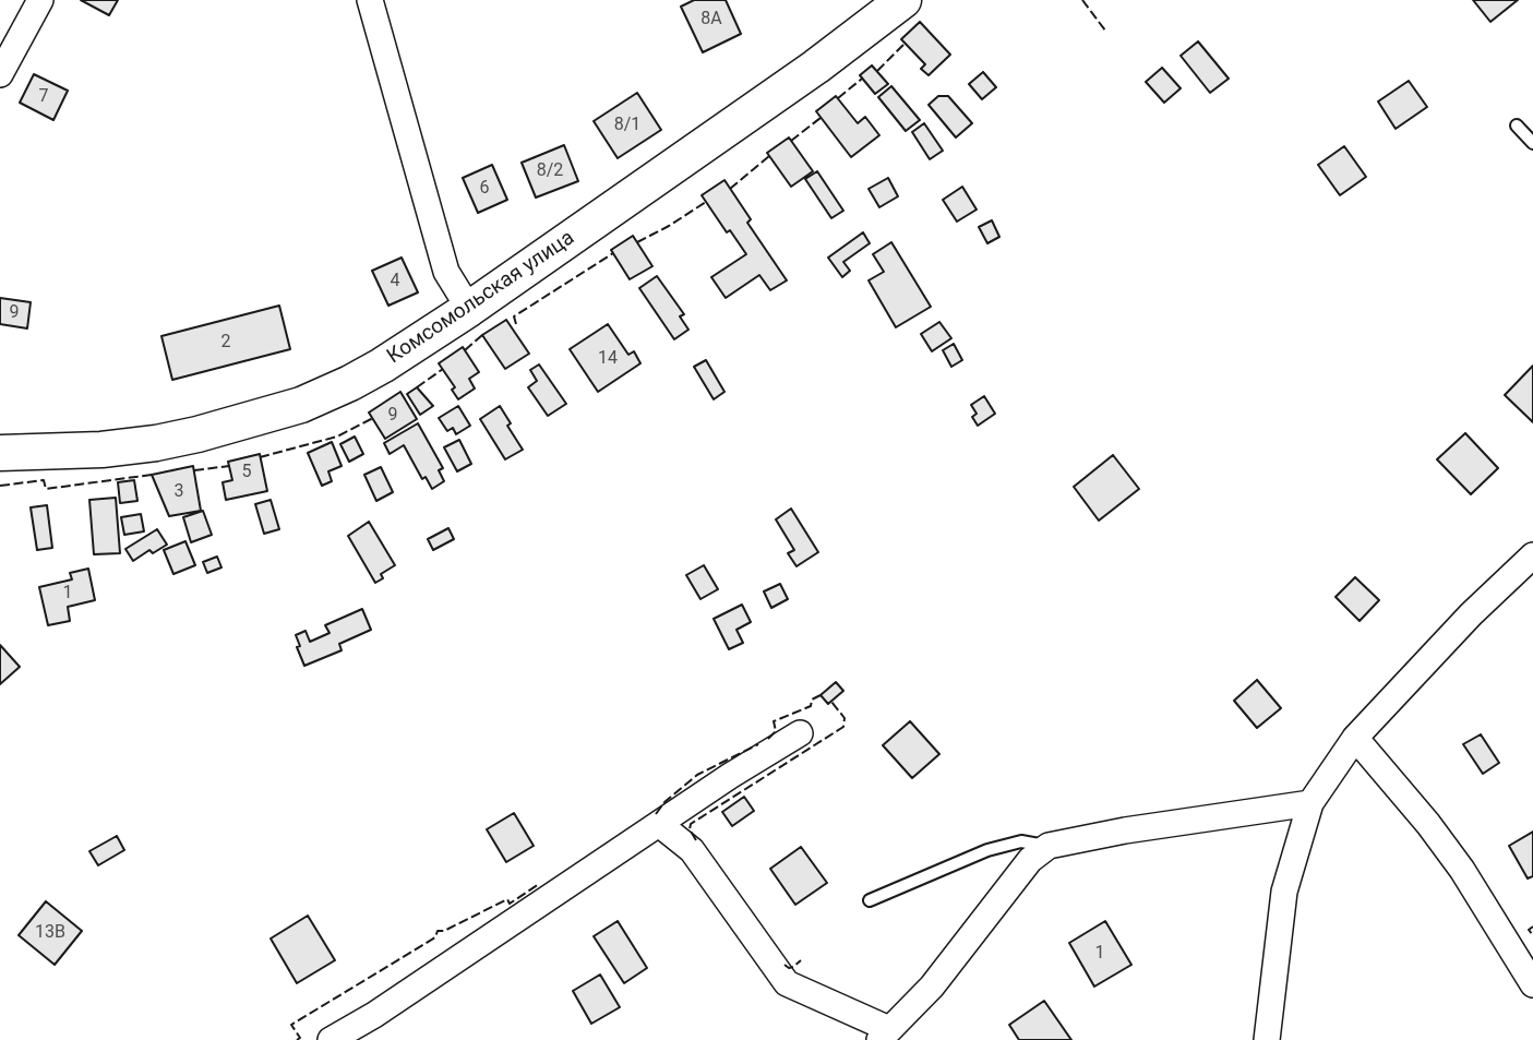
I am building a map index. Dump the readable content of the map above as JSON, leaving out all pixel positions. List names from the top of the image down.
{
  "streets": {
    "street": ["Комсомольская улица"]
  },
  "house_numbers": [
    "8А",
    "7",
    "8/1",
    "8/2",
    "6",
    "4",
    "9",
    "2",
    "14",
    "9",
    "5",
    "3",
    "1",
    "13В",
    "1"
  ]
}
